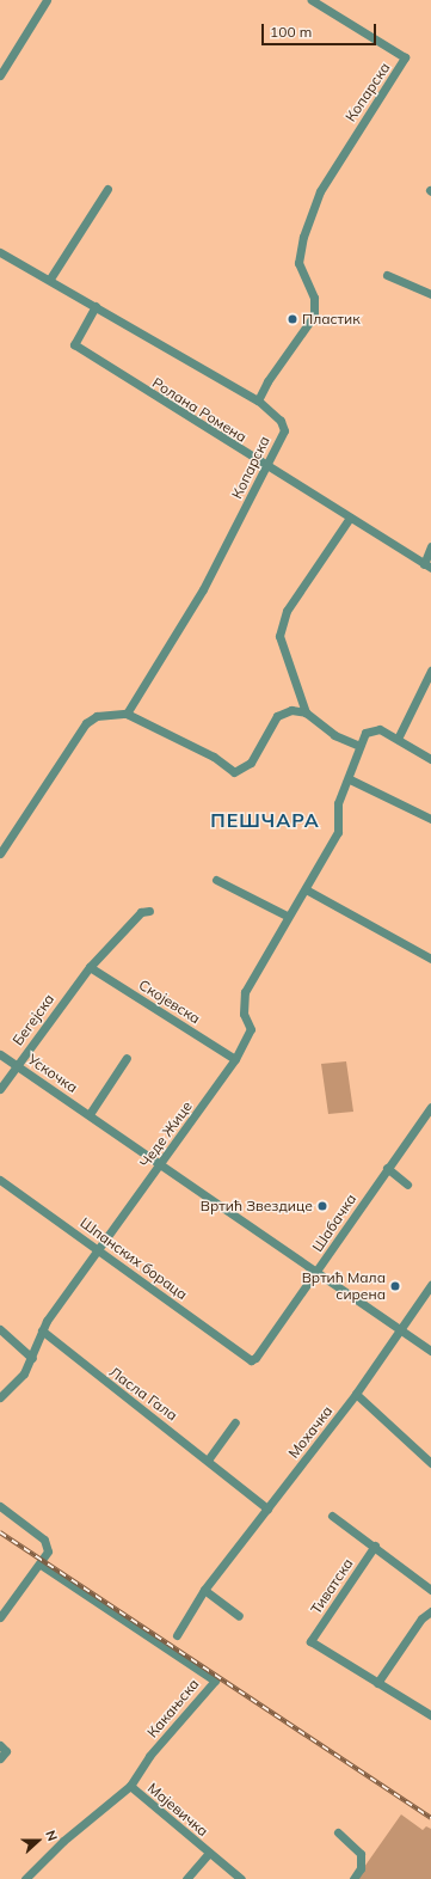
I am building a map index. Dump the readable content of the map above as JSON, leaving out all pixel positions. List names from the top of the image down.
{
  "streets": {
    "street": [
      "Копарска",
      "Ролана Ромена",
      "Скојевска",
      "Бегејска",
      "Ускочка",
      "Чеде Жице",
      "Шабачка",
      "Шпанских бораца",
      "Ласла Гала",
      "Мохачка",
      "Тиватска",
      "Какањска",
      "Мајевичка"
    ]
  },
  "crossings": [
    ["Копарска", "Ролана Ромена"],
    ["Скојевска", "Бегејска"],
    ["Скојевска", "Чеде Жице"],
    ["Бегејска", "Ускочка"],
    ["Ускочка", "Чеде Жице"],
    ["Ускочка", "Шабачка"],
    ["Ускочка", "Мохачка"],
    ["Чеде Жице", "Шпанских бораца"],
    ["Чеде Жице", "Ласла Гала"],
    ["Шабачка", "Шпанских бораца"],
    ["Ласла Гала", "Мохачка"],
    ["Какањска", "Мајевичка"]
  ],
  "districts": ["ПЕШЧАРА"],
  "places": ["Пластик", "Вртић Звездице", "Вртић Мала сирена"],
  "scale_bar": "100 m",
  "north": "right"
}
